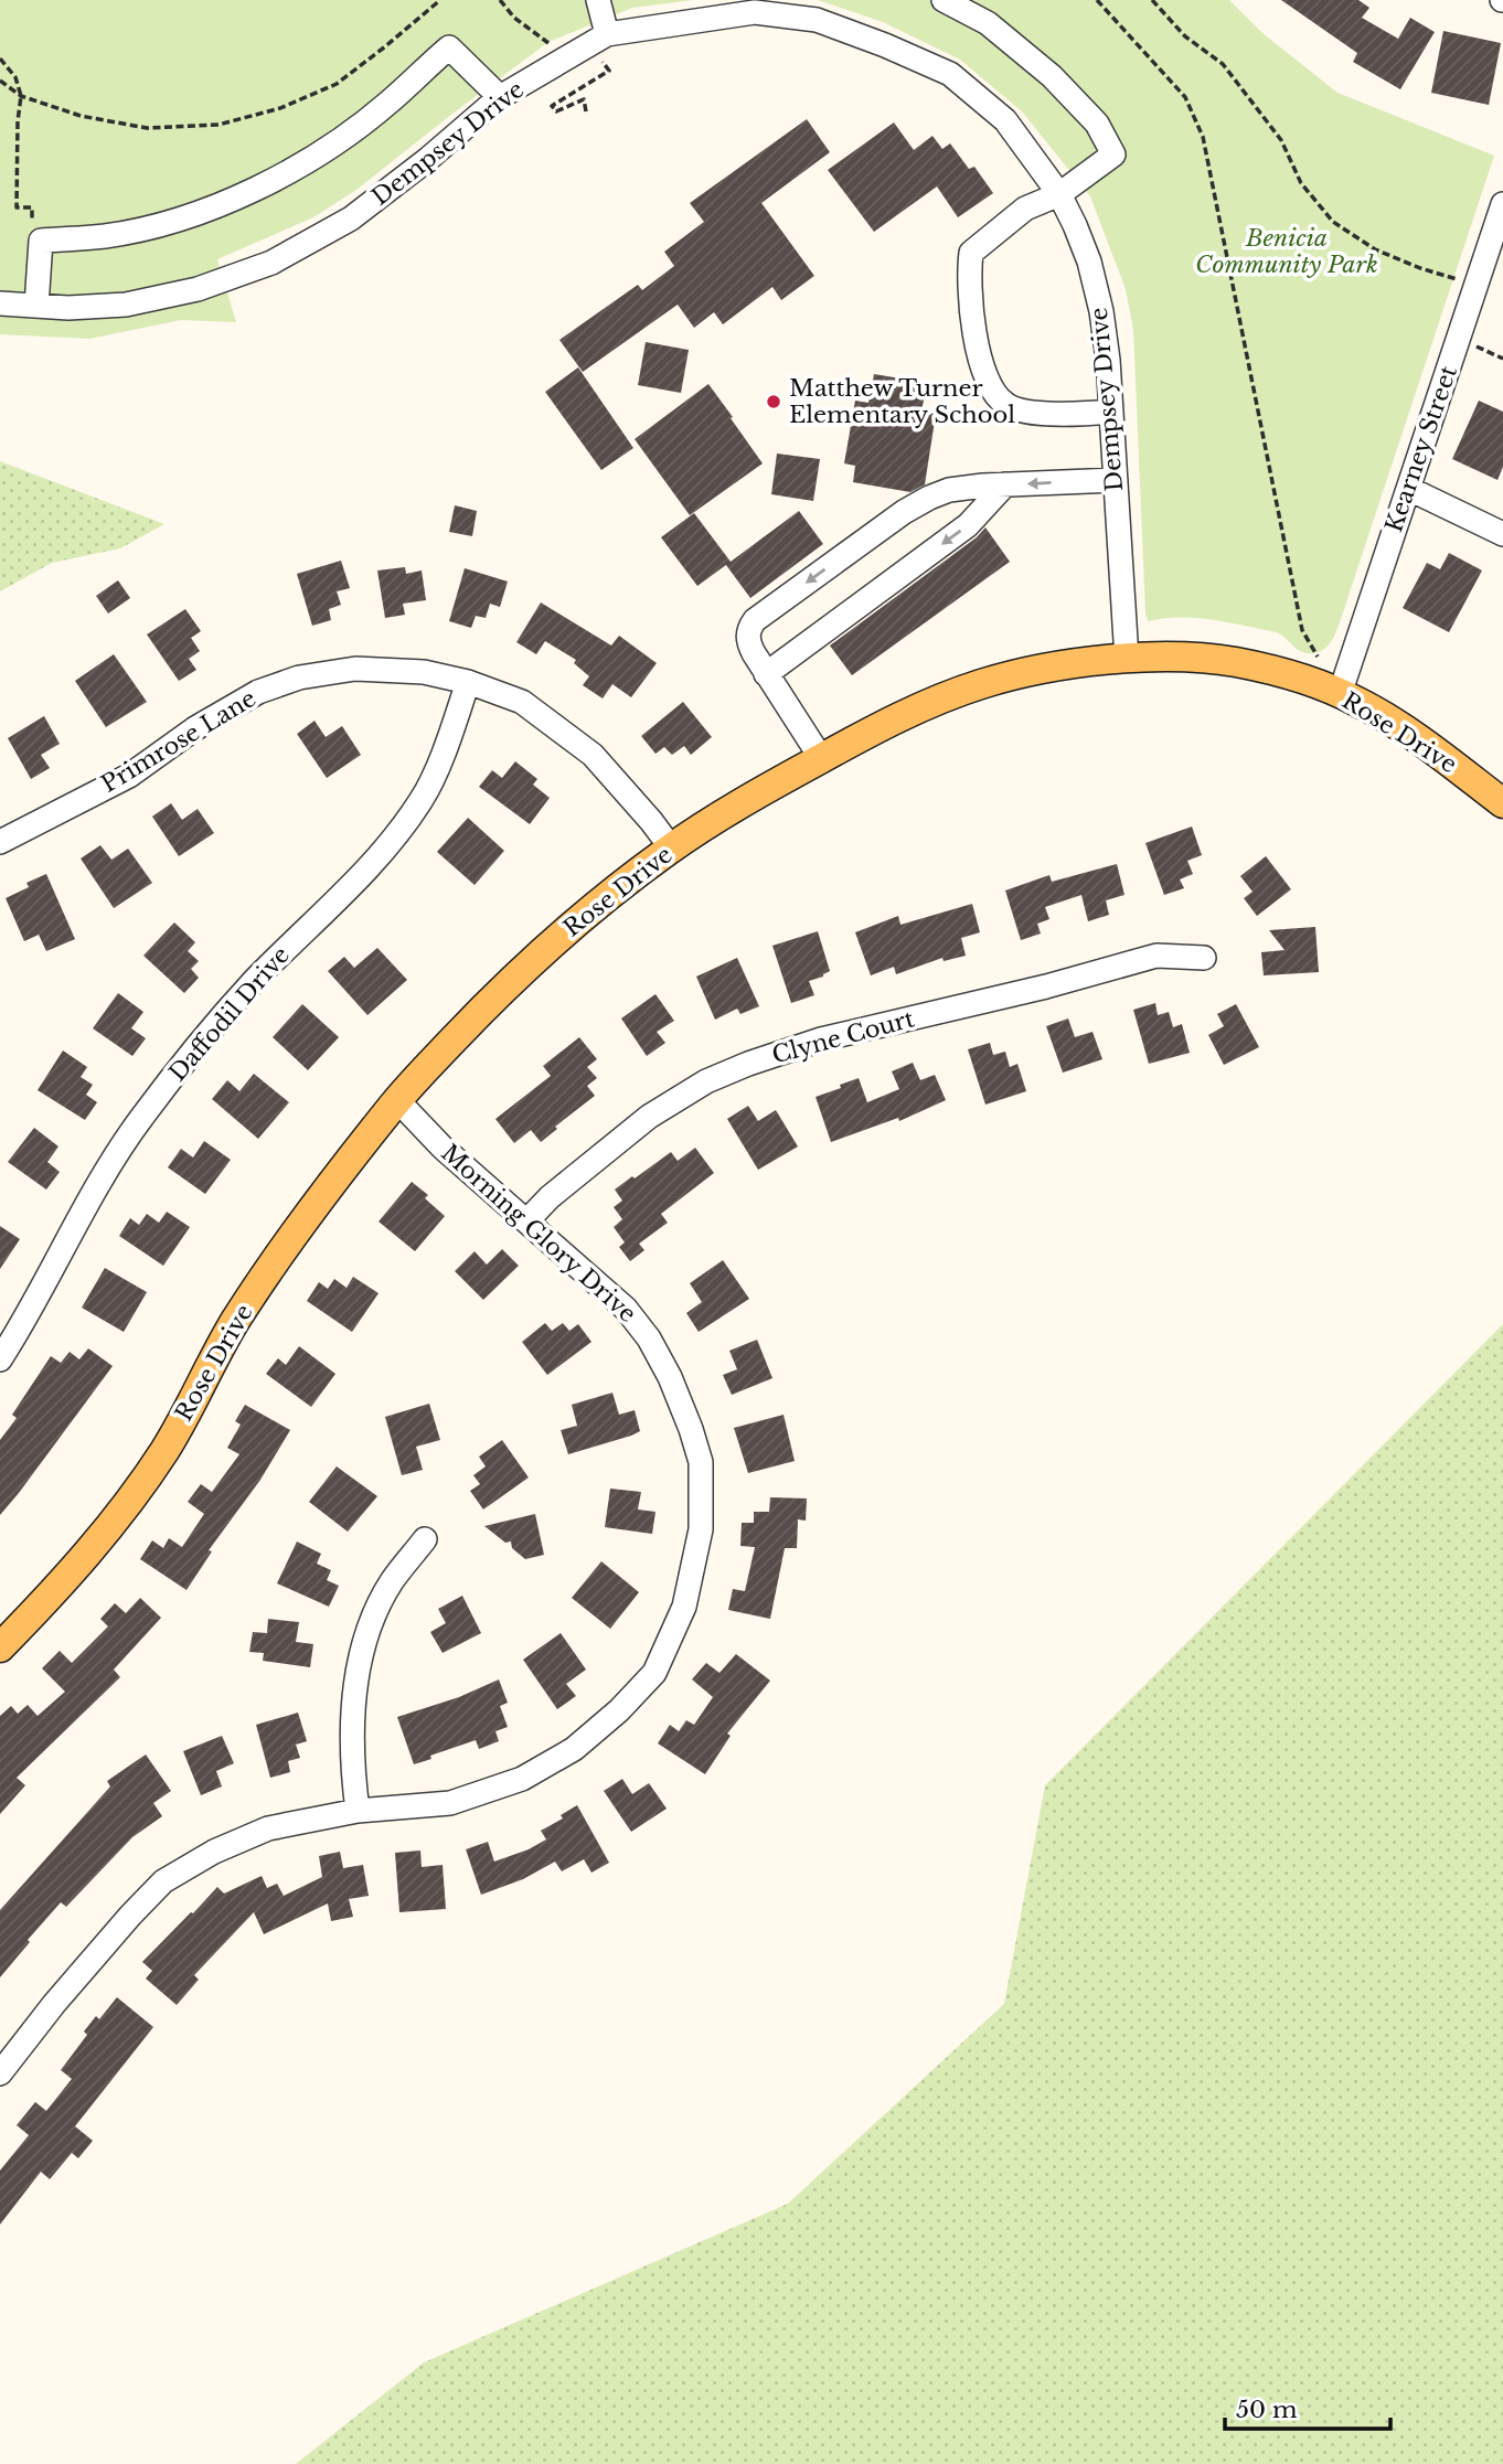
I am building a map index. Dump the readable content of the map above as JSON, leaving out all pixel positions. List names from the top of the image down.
{
  "streets": {
    "main road": ["Rose Drive"],
    "street": [
      "Dempsey Drive",
      "Kearney Street",
      "Primrose Lane",
      "Daffodil Drive",
      "Clyne Court",
      "Morning Glory Drive"
    ]
  },
  "crossings": [
    ["Dempsey Drive", "Rose Drive"],
    ["Kearney Street", "Rose Drive"],
    ["Rose Drive", "Primrose Lane"],
    ["Rose Drive", "Morning Glory Drive"],
    ["Primrose Lane", "Daffodil Drive"],
    ["Clyne Court", "Morning Glory Drive"]
  ],
  "parks": ["Benicia Community Park"],
  "places": ["Matthew Turner Elementary School"],
  "scale_bar": "50 m"
}
